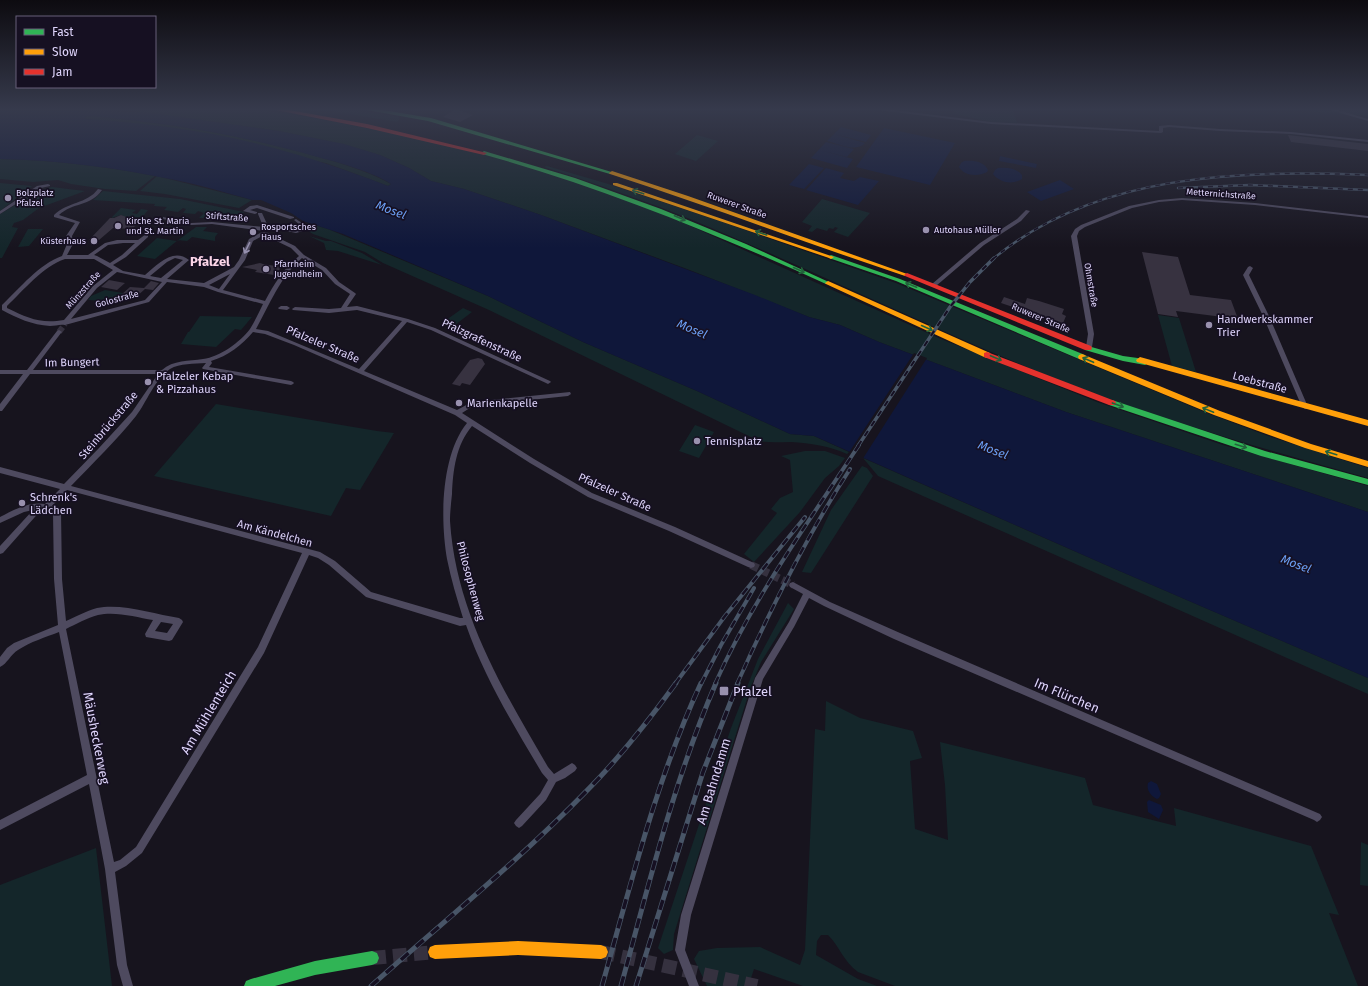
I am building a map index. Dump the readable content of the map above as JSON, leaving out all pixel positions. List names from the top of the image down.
{
  "streets": {
    "main road": ["Ruwerer Straße", "Loebstraße"],
    "street": [
      "Metternichstraße",
      "Stiftstraße",
      "Ohmstraße",
      "Münzstraße",
      "Golostraße",
      "Pfalzgrafenstraße",
      "Pfalzeler Straße",
      "Im Bungert",
      "Steinbrückstraße",
      "Am Kändelchen",
      "Philosophenweg",
      "Im Flürchen",
      "Am Mühlenteich",
      "Mäusheckerweg",
      "Am Bahndamm"
    ]
  },
  "crossings": [
    ["Metternichstraße", "Ohmstraße"],
    ["Ruwerer Straße", "Ohmstraße"],
    ["Ruwerer Straße", "Loebstraße"],
    ["Ohmstraße", "Loebstraße"],
    ["Münzstraße", "Golostraße"],
    ["Pfalzeler Straße", "Philosophenweg"],
    ["Im Bungert", "Steinbrückstraße"],
    ["Steinbrückstraße", "Am Kändelchen"],
    ["Steinbrückstraße", "Mäusheckerweg"],
    ["Am Kändelchen", "Philosophenweg"],
    ["Am Kändelchen", "Am Mühlenteich"],
    ["Im Flürchen", "Am Bahndamm"],
    ["Am Mühlenteich", "Mäusheckerweg"]
  ],
  "districts": ["Pfalzel"],
  "water": ["Mosel"],
  "places": {
    "other": [
      "Bolzplatz Pfalzel",
      "Kirche St. Maria und St. Martin",
      "Autohaus Müller",
      "Rosportsches Haus",
      "Küsterhaus",
      "Pfarrheim Jugendheim",
      "Handwerkskammer Trier",
      "Pfalzeler Kebap & Pizzahaus",
      "Marienkapelle",
      "Tennisplatz",
      "Schrenk's Lädchen"
    ],
    "transit": ["Pfalzel"]
  },
  "legend": ["Fast", "Slow", "Jam"]
}
